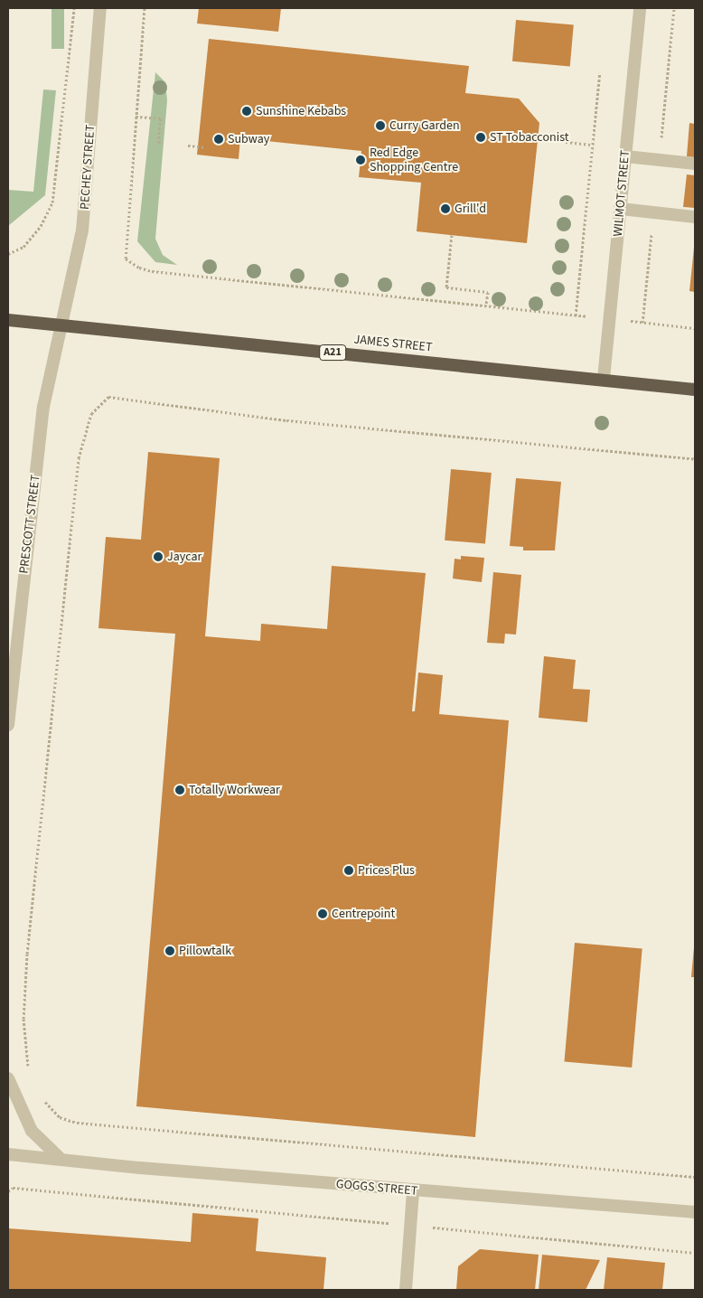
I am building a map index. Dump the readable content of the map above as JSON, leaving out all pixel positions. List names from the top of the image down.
{
  "streets": {
    "highway": ["JAMES STREET", "A21"],
    "street": [
      "PECHEY STREET",
      "WILMOT STREET",
      "PRESCOTT STREET",
      "GOGGS STREET"
    ]
  },
  "crossings": [
    ["PECHEY STREET", "JAMES STREET"],
    ["PECHEY STREET", "PRESCOTT STREET"],
    ["WILMOT STREET", "JAMES STREET"],
    ["JAMES STREET", "PRESCOTT STREET"]
  ],
  "places": [
    "Sunshine Kebabs",
    "Curry Garden",
    "ST Tobacconist",
    "Subway",
    "Red Edge Shopping Centre",
    "Grill'd",
    "Jaycar",
    "Totally Workwear",
    "Prices Plus",
    "Centrepoint",
    "Pillowtalk"
  ]
}
